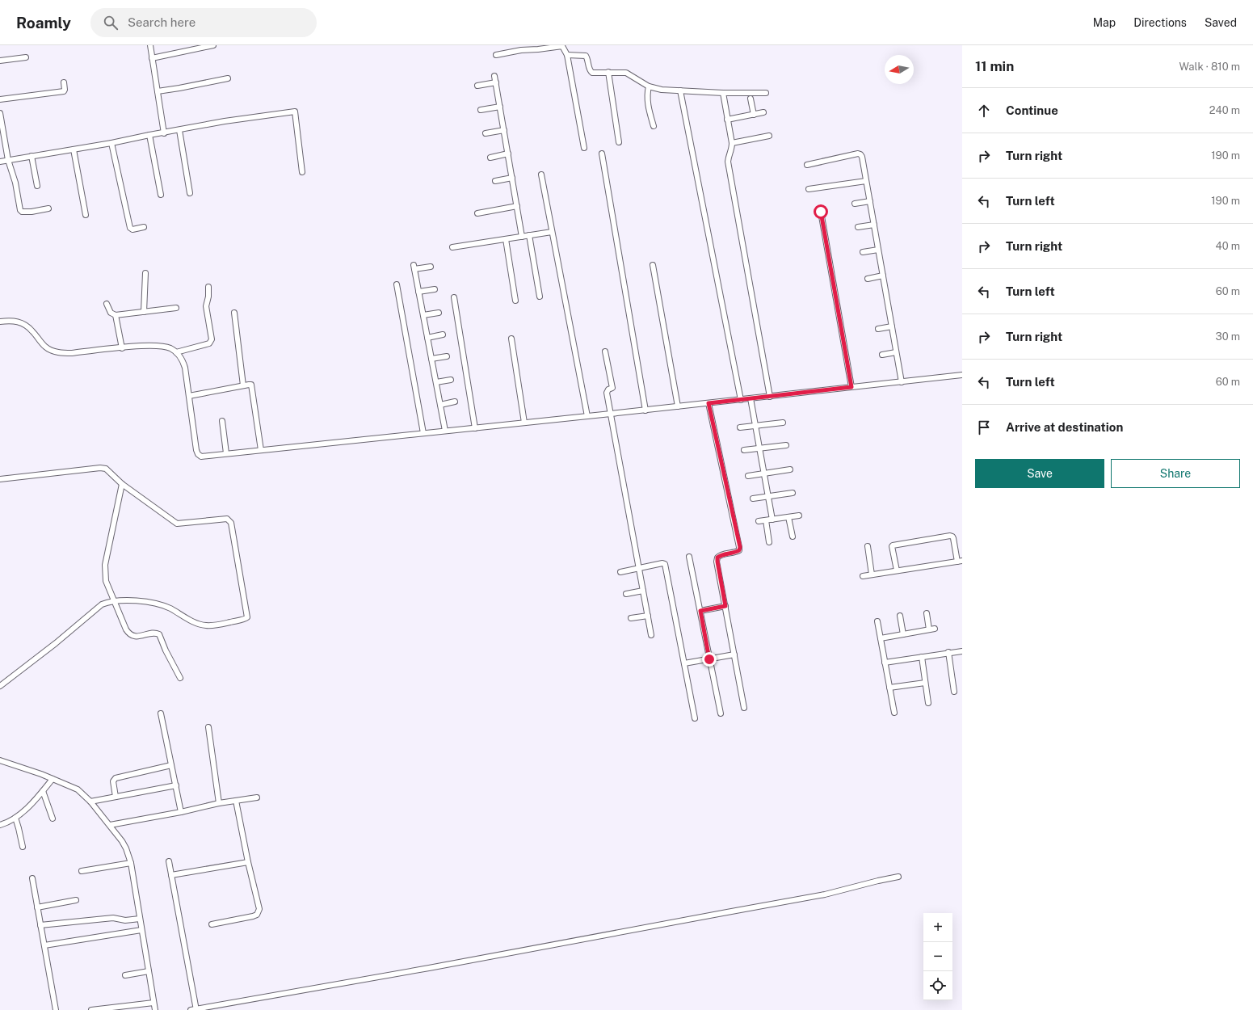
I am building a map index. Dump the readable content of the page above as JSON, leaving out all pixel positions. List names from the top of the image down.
{
  "north": "left",
  "page": {
    "header": "Roamly",
    "search": "Search here",
    "nav": ["Map", "Directions", "Saved"],
    "heading": ["11 min", "Walk · 810 m"],
    "list": [
      ["Continue", "240 m"],
      ["Turn right", "190 m"],
      ["Turn left", "190 m"],
      ["Turn right", "40 m"],
      ["Turn left", "60 m"],
      ["Turn right", "30 m"],
      ["Turn left", "60 m"],
      "Arrive at destination"
    ],
    "buttons": ["Save", "Share"],
    "map_buttons": ["+", "−"]
  }
}
